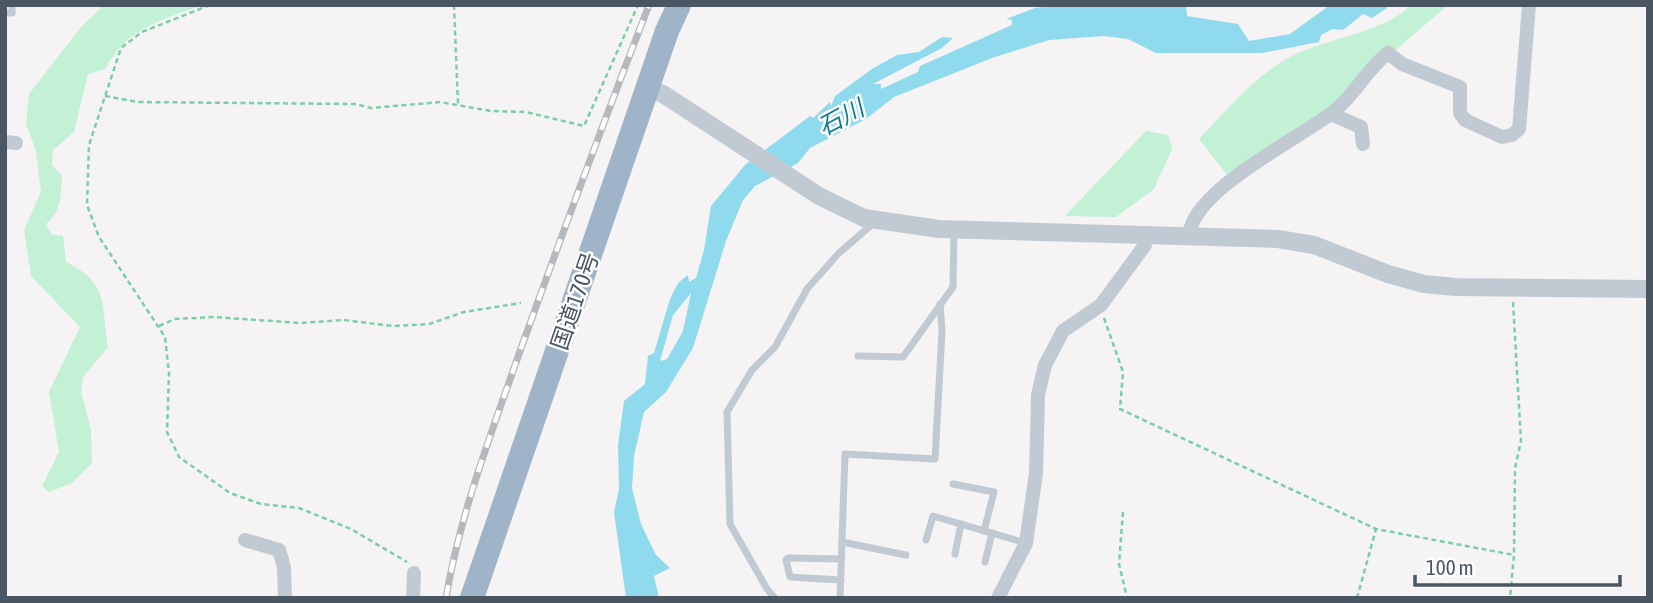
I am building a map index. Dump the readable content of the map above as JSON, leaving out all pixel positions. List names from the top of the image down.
{
  "streets": {
    "highway": ["国道170号"]
  },
  "water": ["石川"],
  "scale_bar": "100 m"
}
